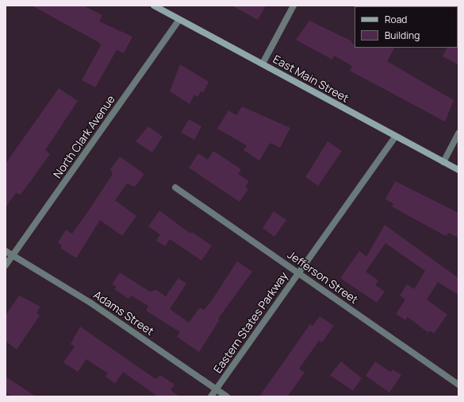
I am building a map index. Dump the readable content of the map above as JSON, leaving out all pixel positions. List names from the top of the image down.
{
  "streets": {
    "street": [
      "East Main Street",
      "North Clark Avenue",
      "Jefferson Street",
      "Adams Street",
      "Eastern States Parkway"
    ]
  },
  "crossings": [
    ["East Main Street", "North Clark Avenue"],
    ["East Main Street", "Eastern States Parkway"],
    ["North Clark Avenue", "Adams Street"],
    ["Jefferson Street", "Eastern States Parkway"],
    ["Adams Street", "Eastern States Parkway"]
  ],
  "legend": ["Road", "Building"]
}
